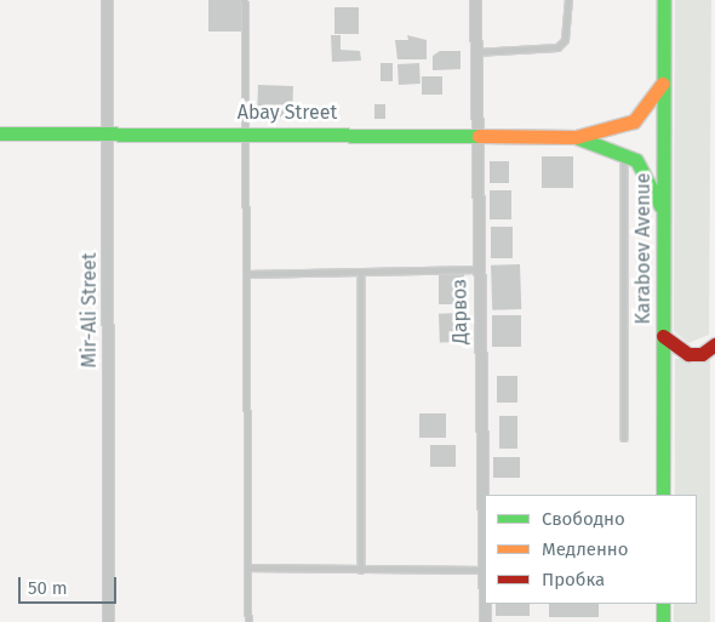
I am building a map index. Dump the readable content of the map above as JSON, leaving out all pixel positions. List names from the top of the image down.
{
  "streets": {
    "main road": ["Abay Street", "Karaboev Avenue"],
    "street": ["Mir-Ali Street", "Дарвоз"]
  },
  "crossings": [
    ["Abay Street", "Karaboev Avenue"],
    ["Abay Street", "Mir-Ali Street"],
    ["Abay Street", "Дарвоз"]
  ],
  "legend": ["Свободно", "Медленно", "Пробка"],
  "scale_bar": "50 m"
}
